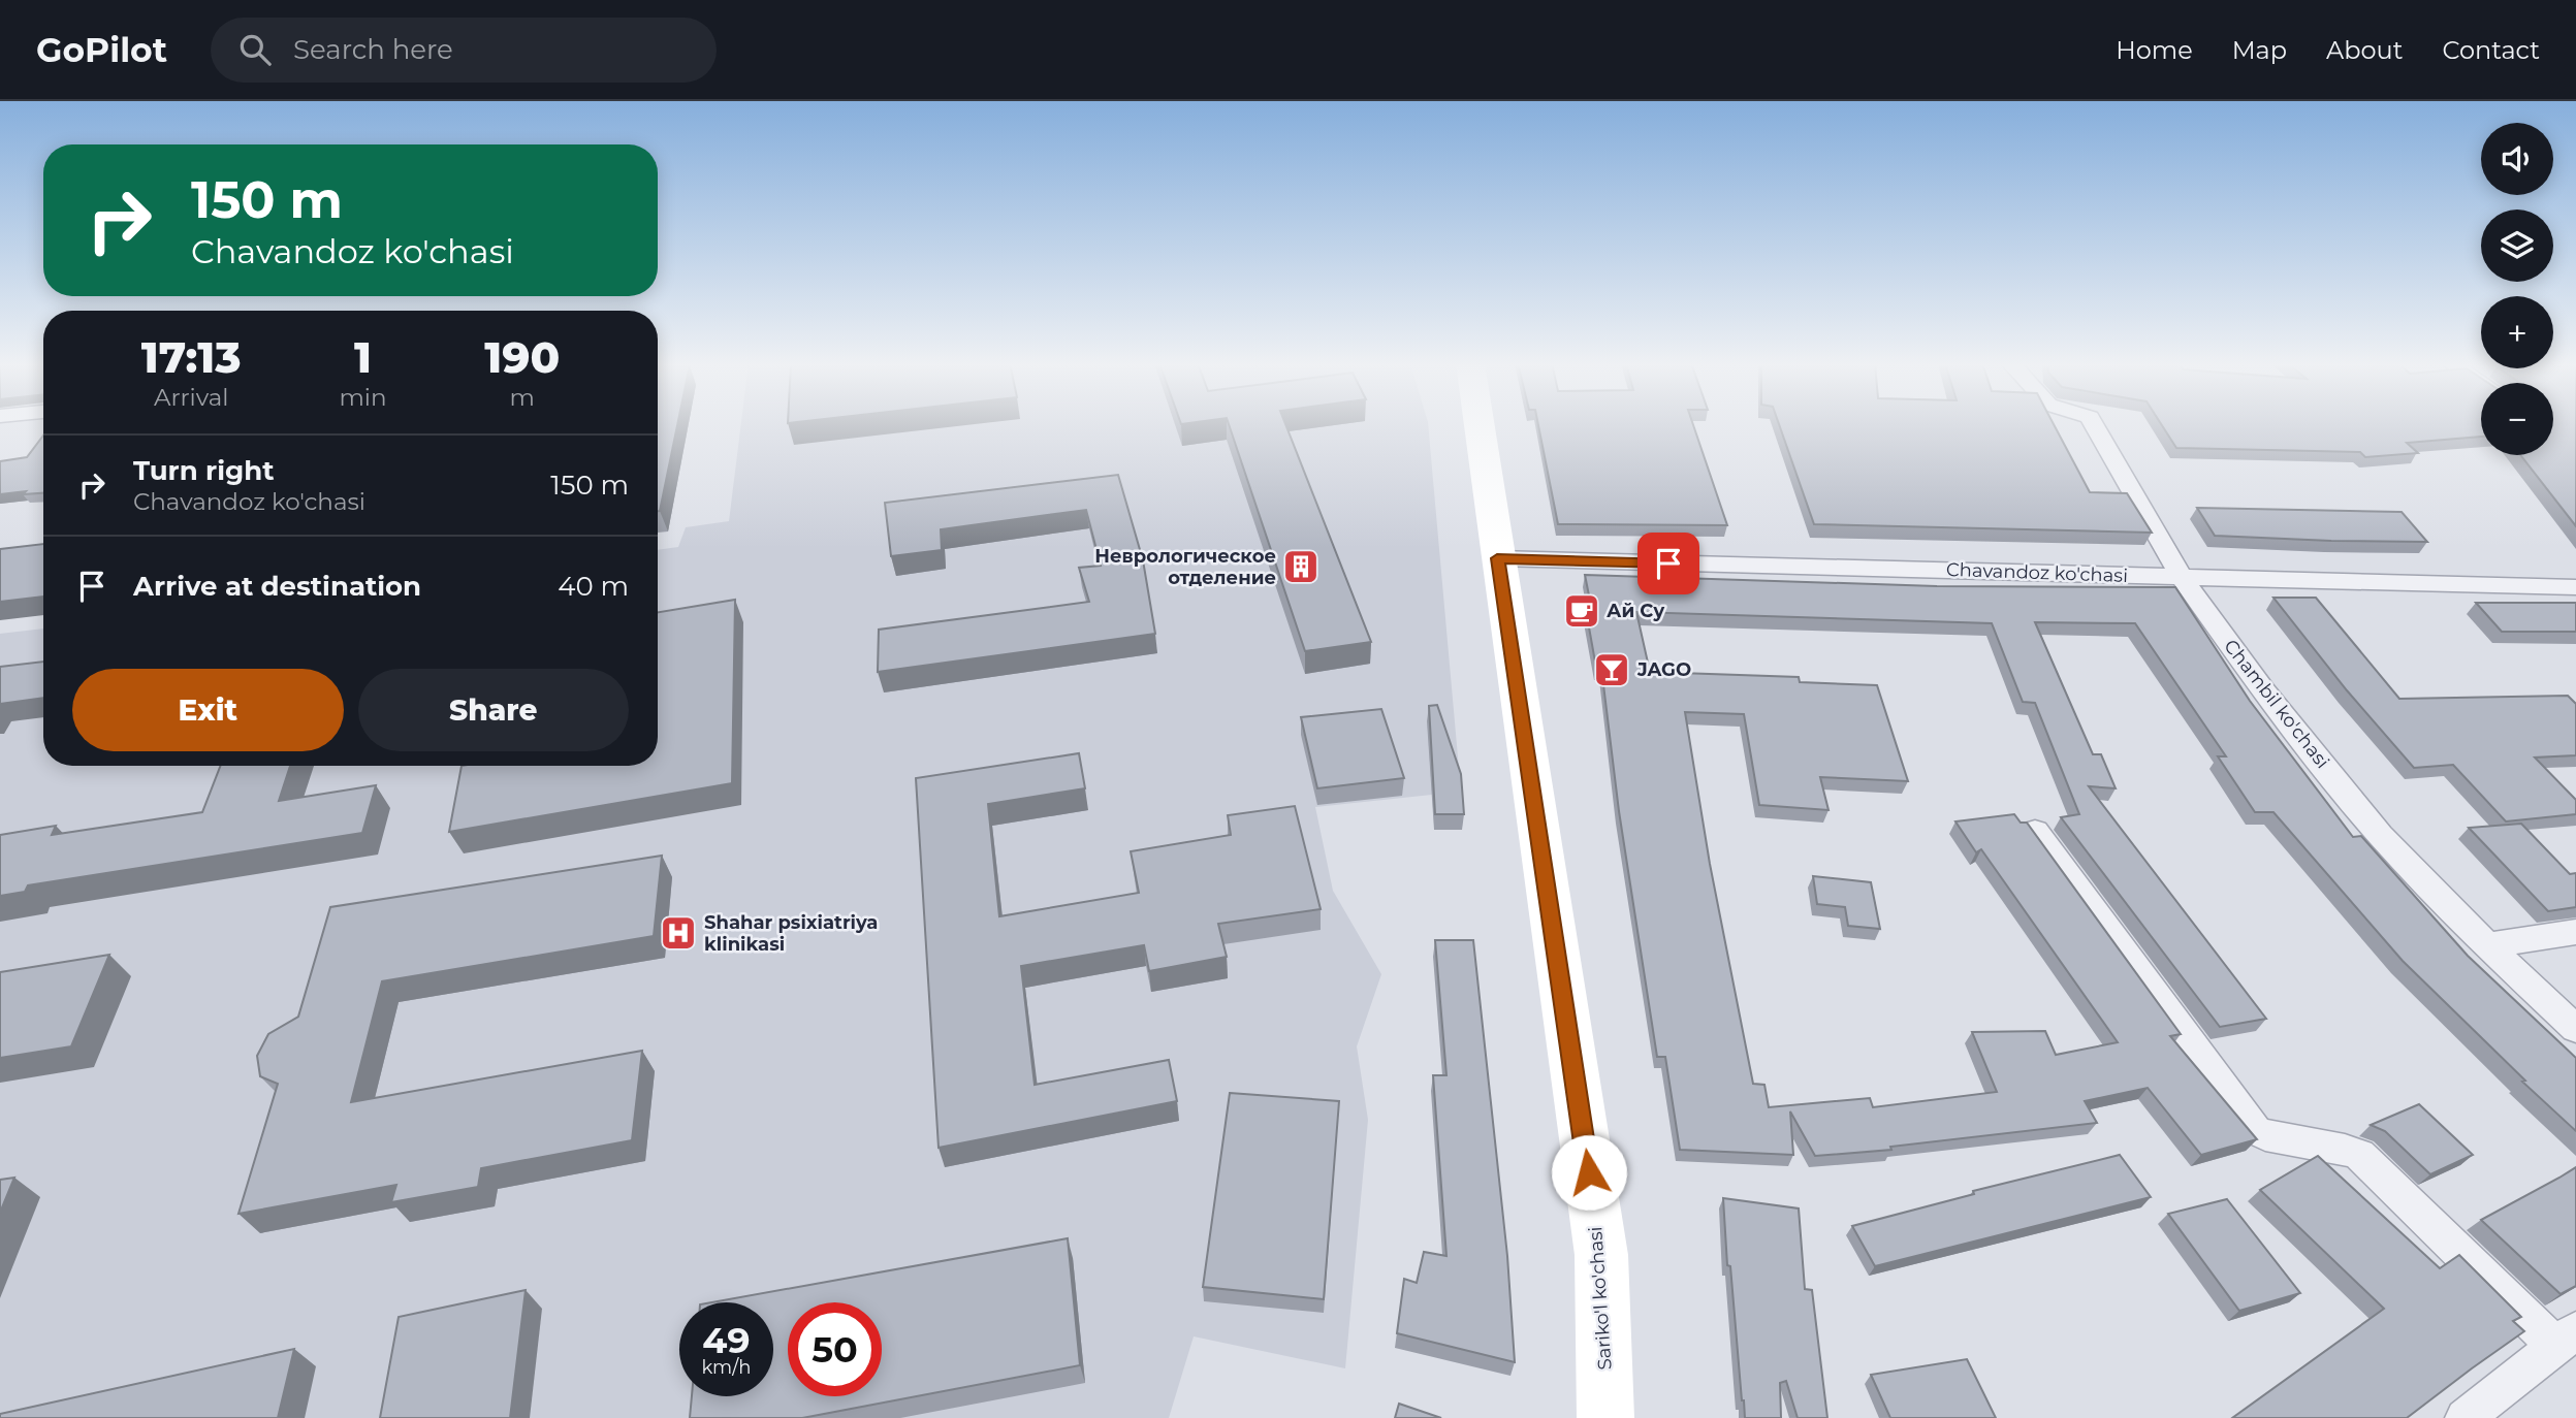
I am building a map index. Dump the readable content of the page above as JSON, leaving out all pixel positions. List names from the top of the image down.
{
  "streets": {
    "main road": ["Sariko'l ko'chasi"],
    "street": ["Chavandoz ko'chasi", "Chambil ko'chasi"]
  },
  "crossings": [
    ["Chavandoz ko'chasi", "Chambil ko'chasi"],
    ["Chavandoz ko'chasi", "Sariko'l ko'chasi"]
  ],
  "places": {
    "building": ["Неврологическое отделение"],
    "cafe": ["Ай Су"],
    "bar": ["JAGO"],
    "hospital": ["Shahar psixiatriya klinikasi"]
  },
  "page": {
    "header": "GoPilot",
    "search": "Search here",
    "nav": [
      "Home",
      "Map",
      "About",
      "Contact"
    ],
    "map_buttons": ["+", "−"],
    "turn": ["150 m", "Chavandoz ko'chasi"],
    "eta": [
      "17:13",
      "Arrival",
      "1",
      "min",
      "190",
      "m"
    ],
    "list": [
      {
        "name": "Turn right",
        "note": "Chavandoz ko'chasi",
        "value": "150 m"
      },
      {
        "name": "Arrive at destination",
        "value": "40 m"
      }
    ],
    "buttons": ["Exit", "Share"],
    "speed": "49 km/h",
    "limit": "50"
  }
}
